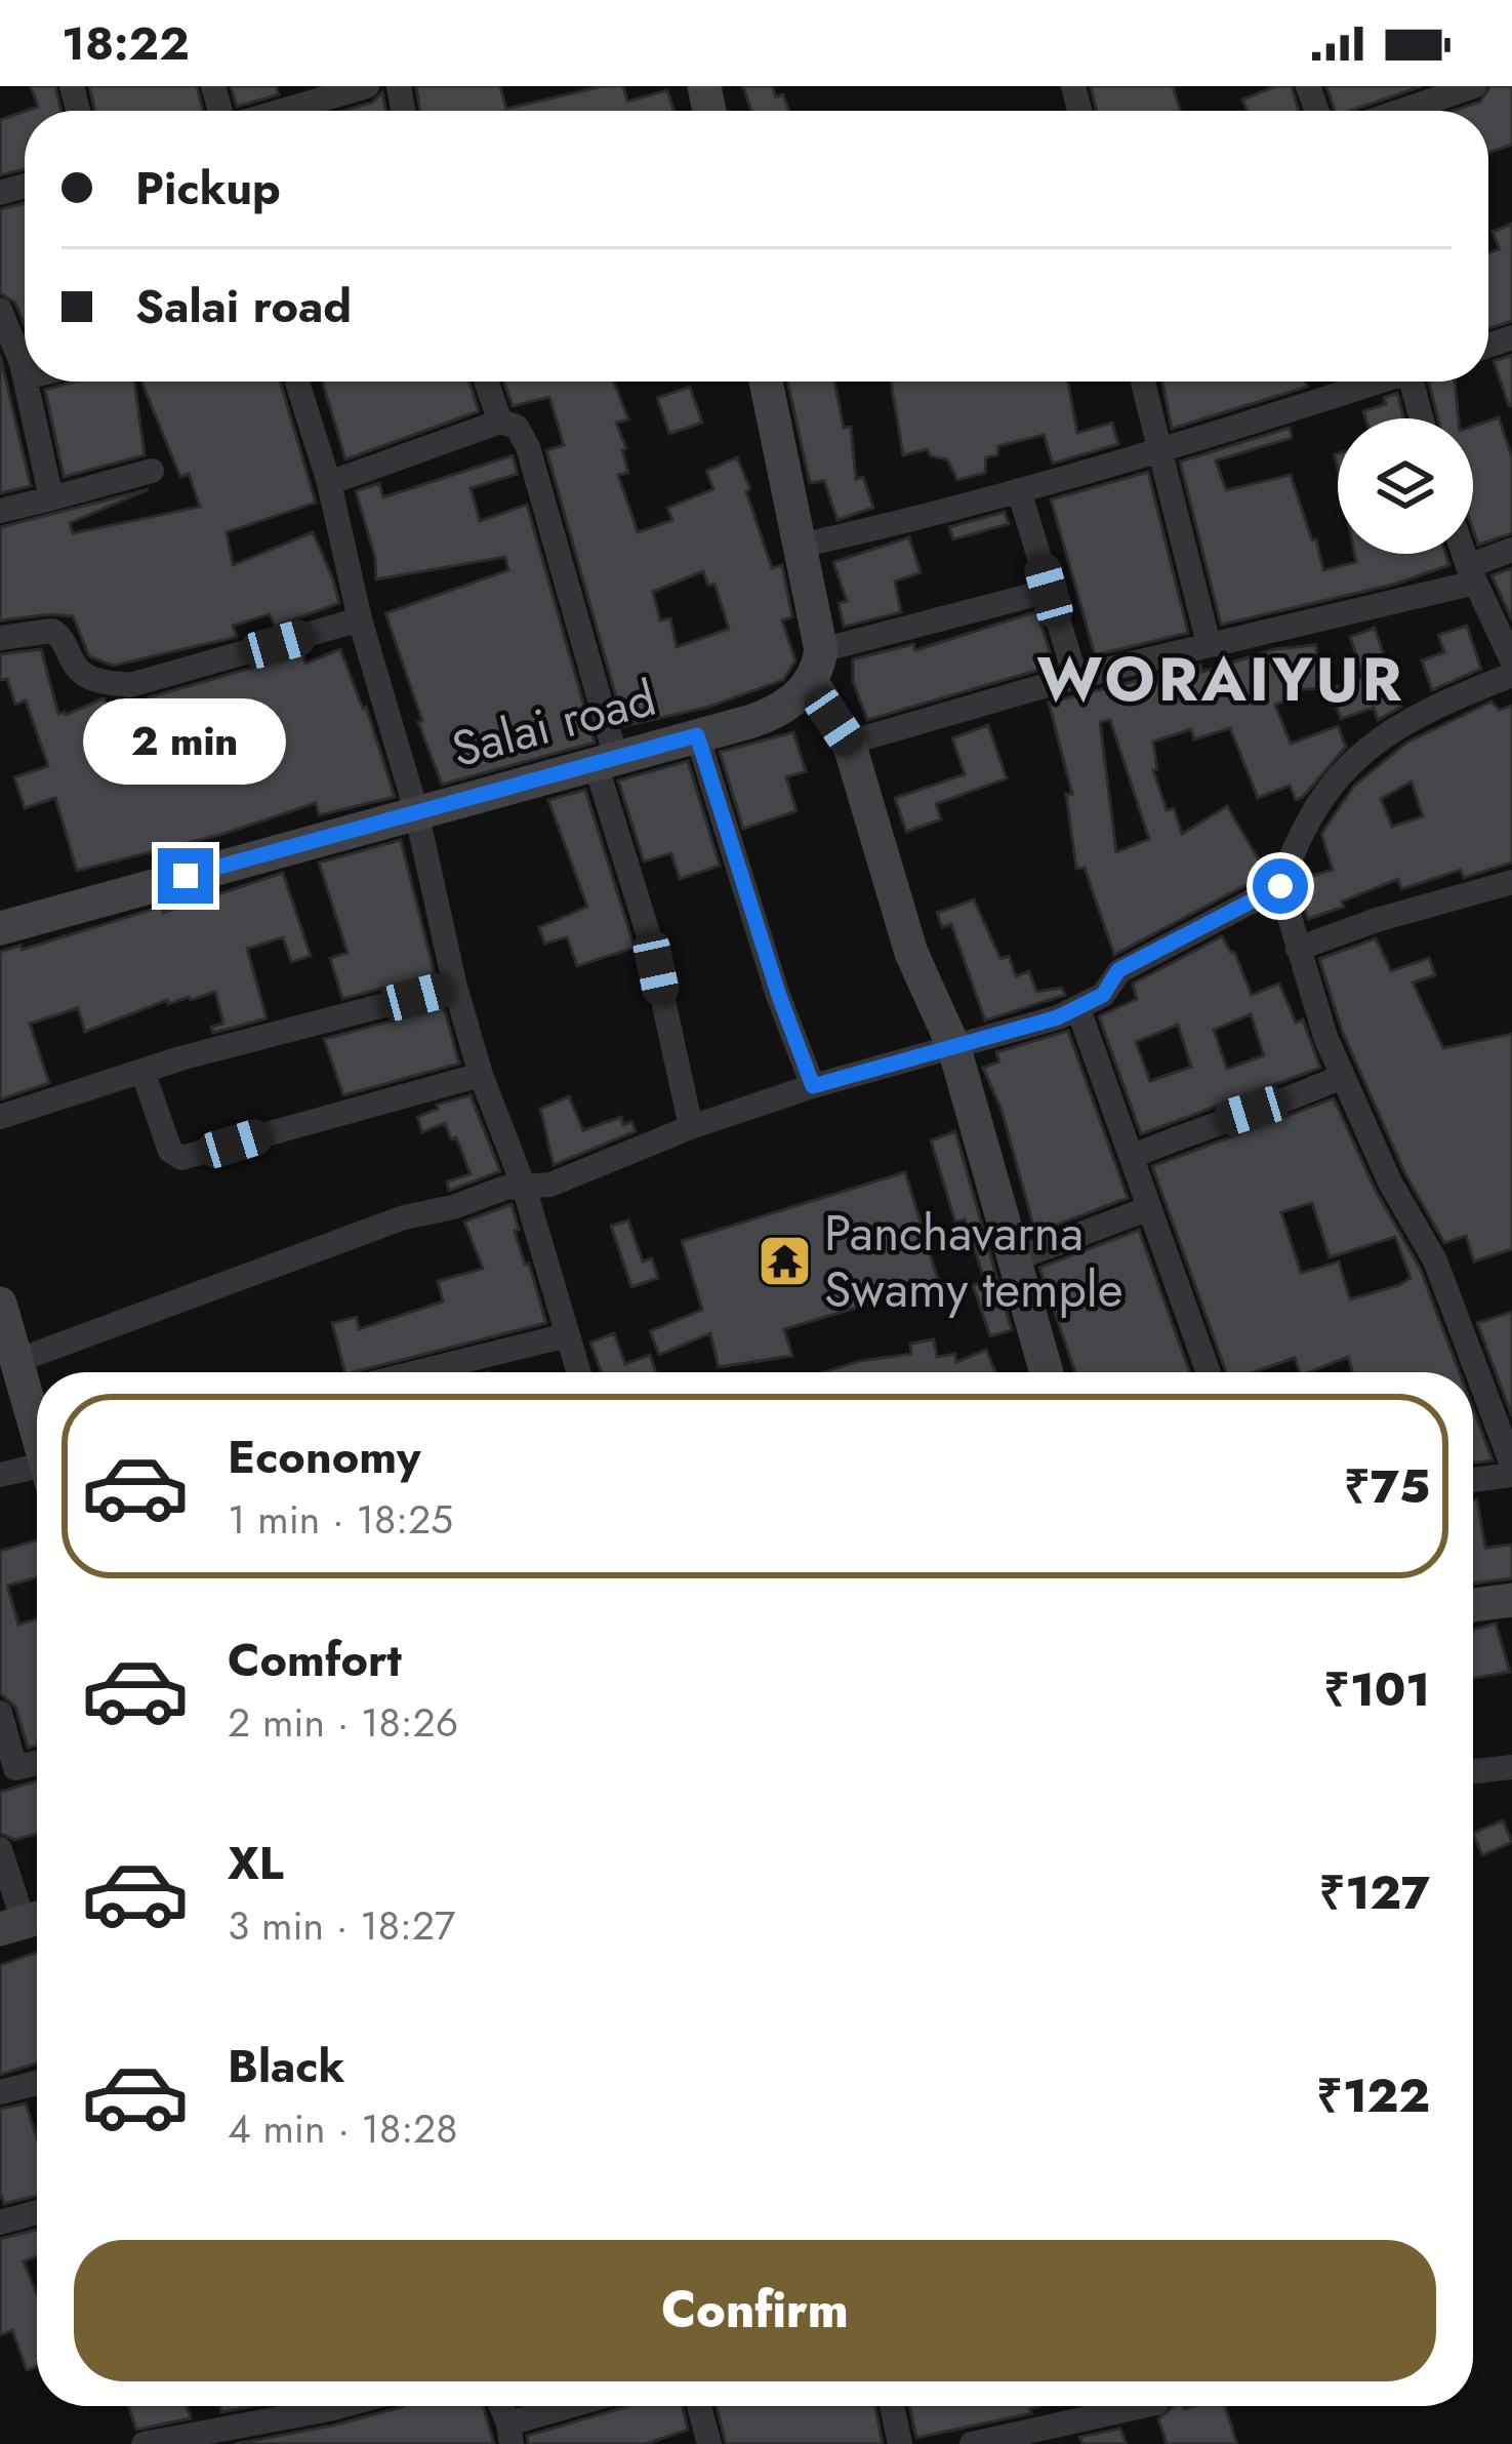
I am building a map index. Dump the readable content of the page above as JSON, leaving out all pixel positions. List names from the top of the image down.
{
  "streets": {
    "main road": ["Salai road"]
  },
  "districts": ["WORAIYUR"],
  "places": {
    "temple": ["Panchavarna Swamy temple"]
  },
  "page": {
    "status": "18:22",
    "banner": ["Pickup", "Salai road"],
    "bubble": "2 min",
    "list": [
      {
        "name": "Economy",
        "note": "1 min · 18:25",
        "value": "₹75"
      },
      {
        "name": "Comfort",
        "note": "2 min · 18:26",
        "value": "₹101"
      },
      {
        "name": "XL",
        "note": "3 min · 18:27",
        "value": "₹127"
      },
      {
        "name": "Black",
        "note": "4 min · 18:28",
        "value": "₹122"
      }
    ],
    "buttons": "Confirm"
  }
}
